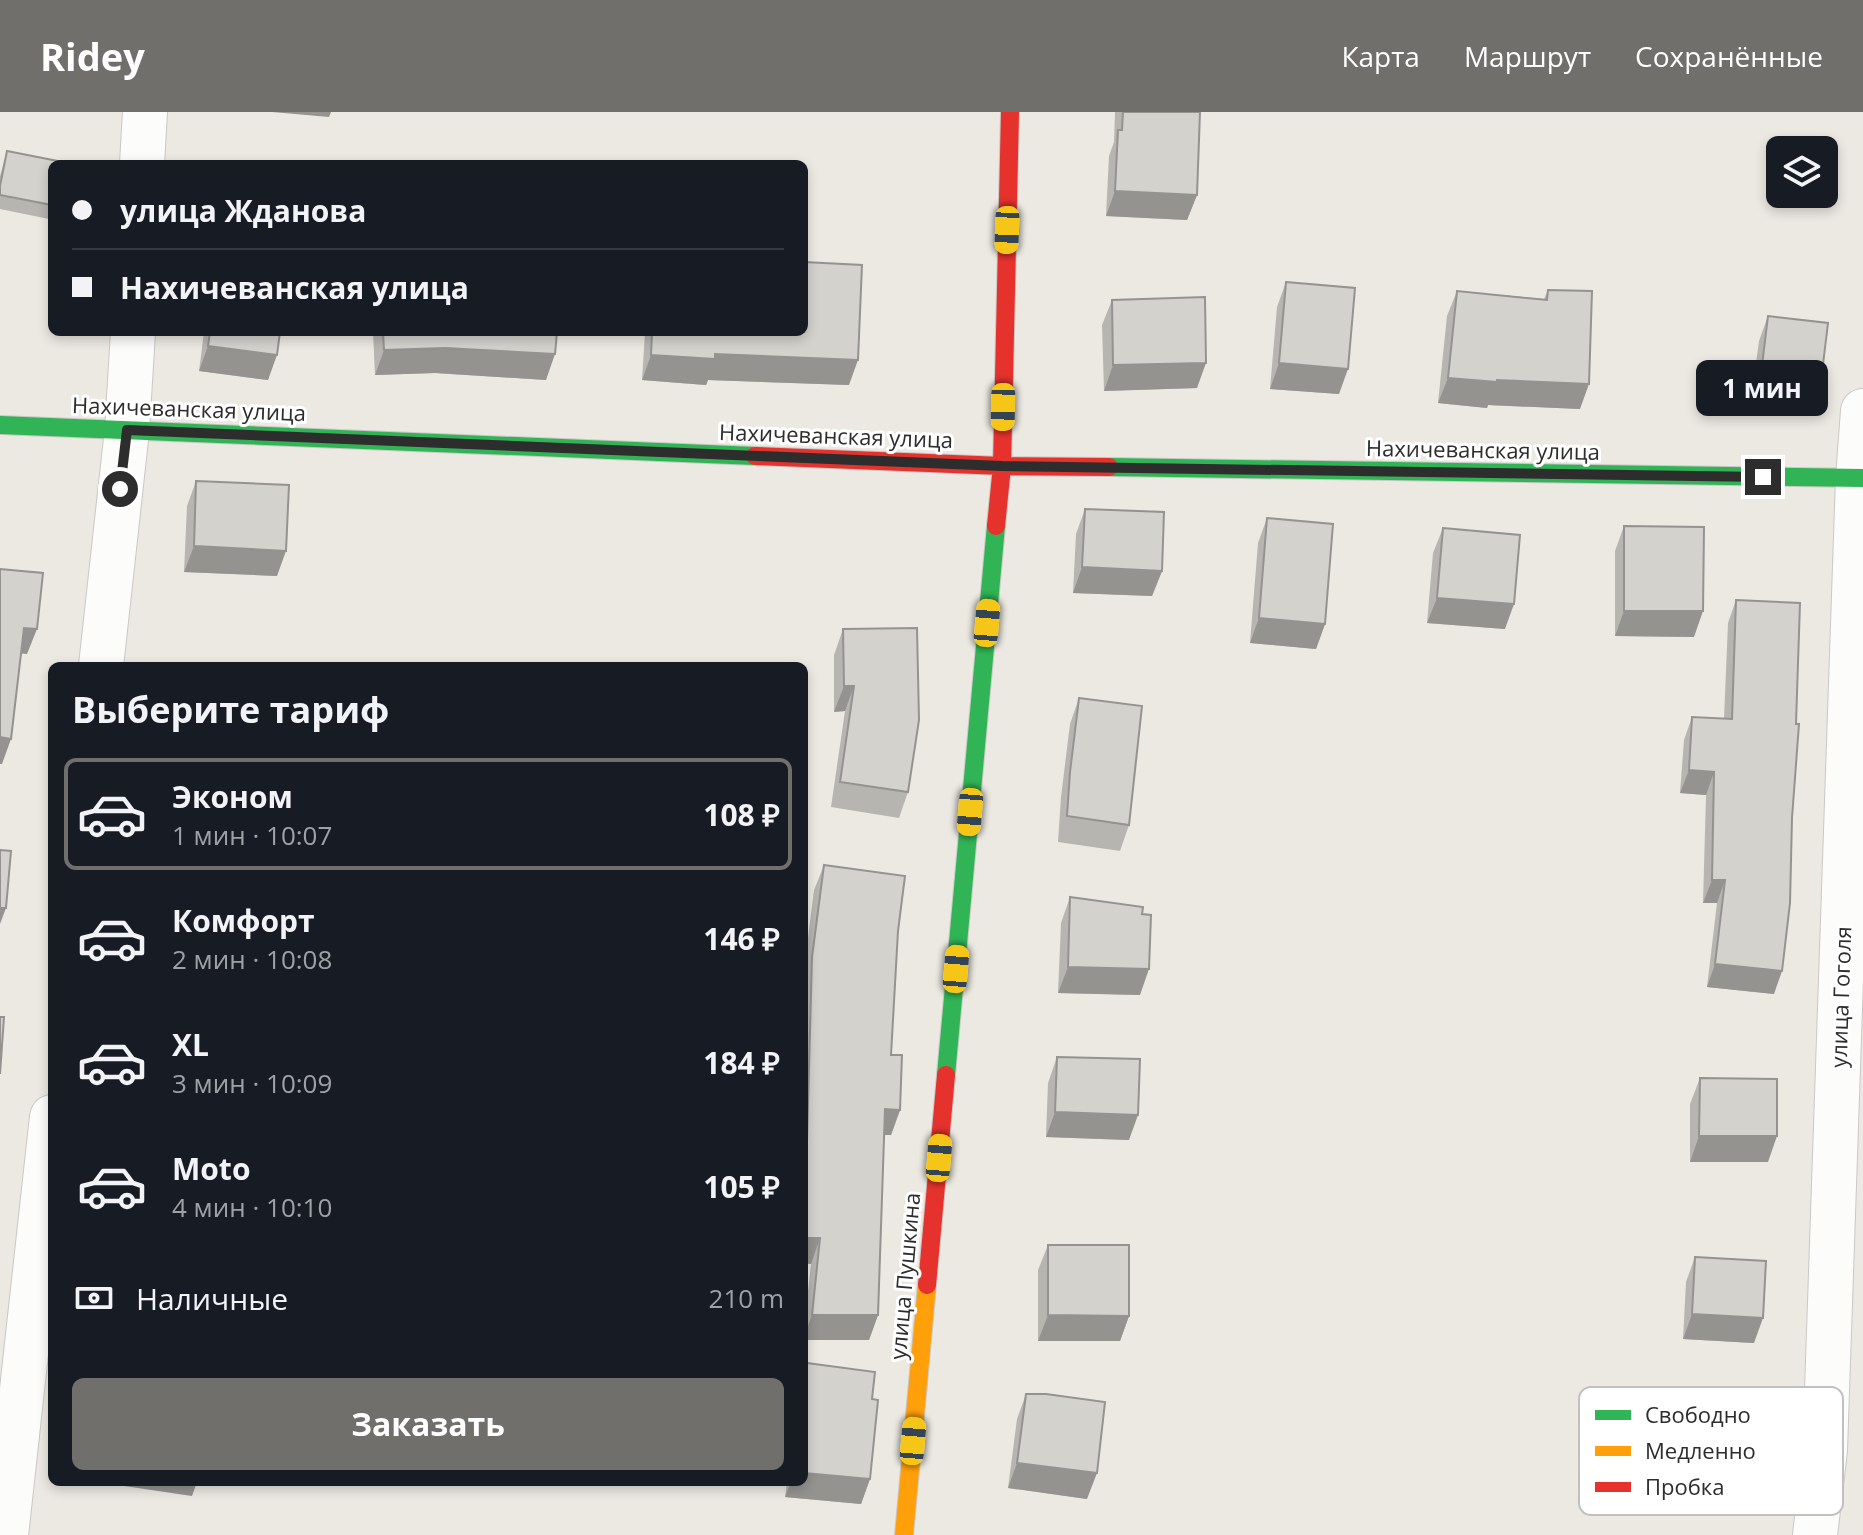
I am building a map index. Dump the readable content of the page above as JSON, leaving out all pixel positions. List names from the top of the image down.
{
  "streets": {
    "street": ["Нахичеванская улица", "улица Гоголя", "улица Пушкина"]
  },
  "crossings": [
    ["Нахичеванская улица", "улица Гоголя"],
    ["Нахичеванская улица", "улица Пушкина"]
  ],
  "legend": ["Свободно", "Медленно", "Пробка"],
  "page": {
    "header": "Ridey",
    "nav": ["Карта", "Маршрут", "Сохранённые"],
    "banner": ["улица Жданова", "Нахичеванская улица"],
    "bubble": "1 мин",
    "heading": "Выберите тариф",
    "list": [
      {
        "name": "Эконом",
        "note": "1 мин · 10:07",
        "value": "108 ₽"
      },
      {
        "name": "Комфорт",
        "note": "2 мин · 10:08",
        "value": "146 ₽"
      },
      {
        "name": "XL",
        "note": "3 мин · 10:09",
        "value": "184 ₽"
      },
      {
        "name": "Moto",
        "note": "4 мин · 10:10",
        "value": "105 ₽"
      }
    ],
    "pay": ["Наличные", "210 m"],
    "buttons": "Заказать"
  }
}
